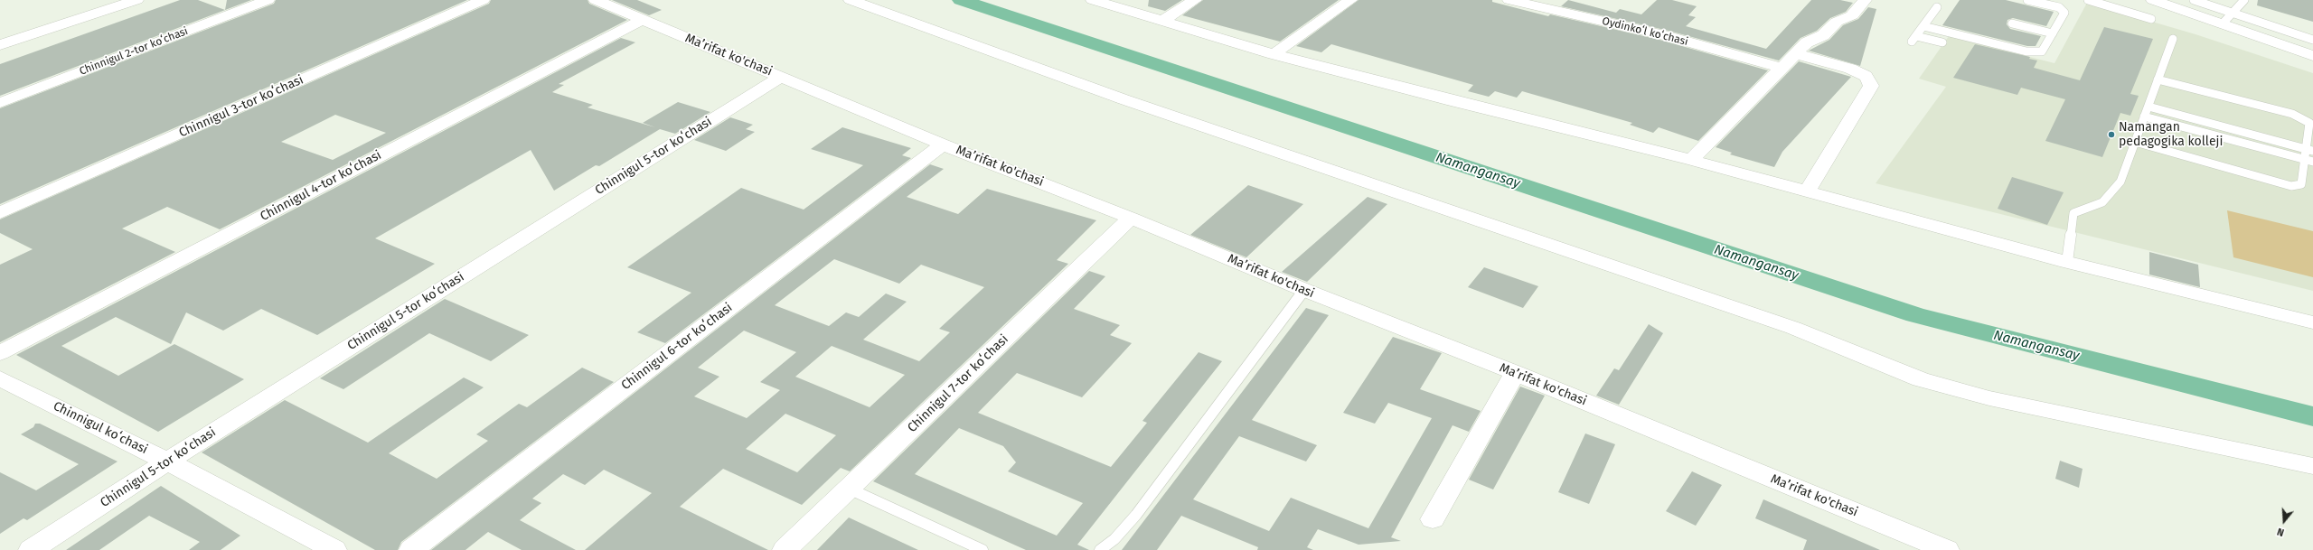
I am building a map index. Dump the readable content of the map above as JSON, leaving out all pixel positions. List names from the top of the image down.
{
  "streets": {
    "street": [
      "Oydinkoʻl koʻchasi",
      "Chinnigul 2-tor koʻchasi",
      "Maʼrifat ko'chasi",
      "Chinnigul 3-tor koʻchasi",
      "Chinnigul 5-tor koʻchasi",
      "Chinnigul 4-tor koʻchasi",
      "Chinnigul 6-tor koʻchasi",
      "Chinnigul 7-tor koʻchasi",
      "Chinnigul koʻchasi"
    ]
  },
  "crossings": [
    ["Maʼrifat ko'chasi", "Chinnigul 5-tor koʻchasi"],
    ["Maʼrifat ko'chasi", "Chinnigul 4-tor koʻchasi"],
    ["Maʼrifat ko'chasi", "Chinnigul 6-tor koʻchasi"],
    ["Maʼrifat ko'chasi", "Chinnigul 7-tor koʻchasi"],
    ["Chinnigul 5-tor koʻchasi", "Chinnigul koʻchasi"]
  ],
  "water": ["Namangansay"],
  "places": ["Namangan pedagogika kolleji"],
  "north": "bottom"
}
